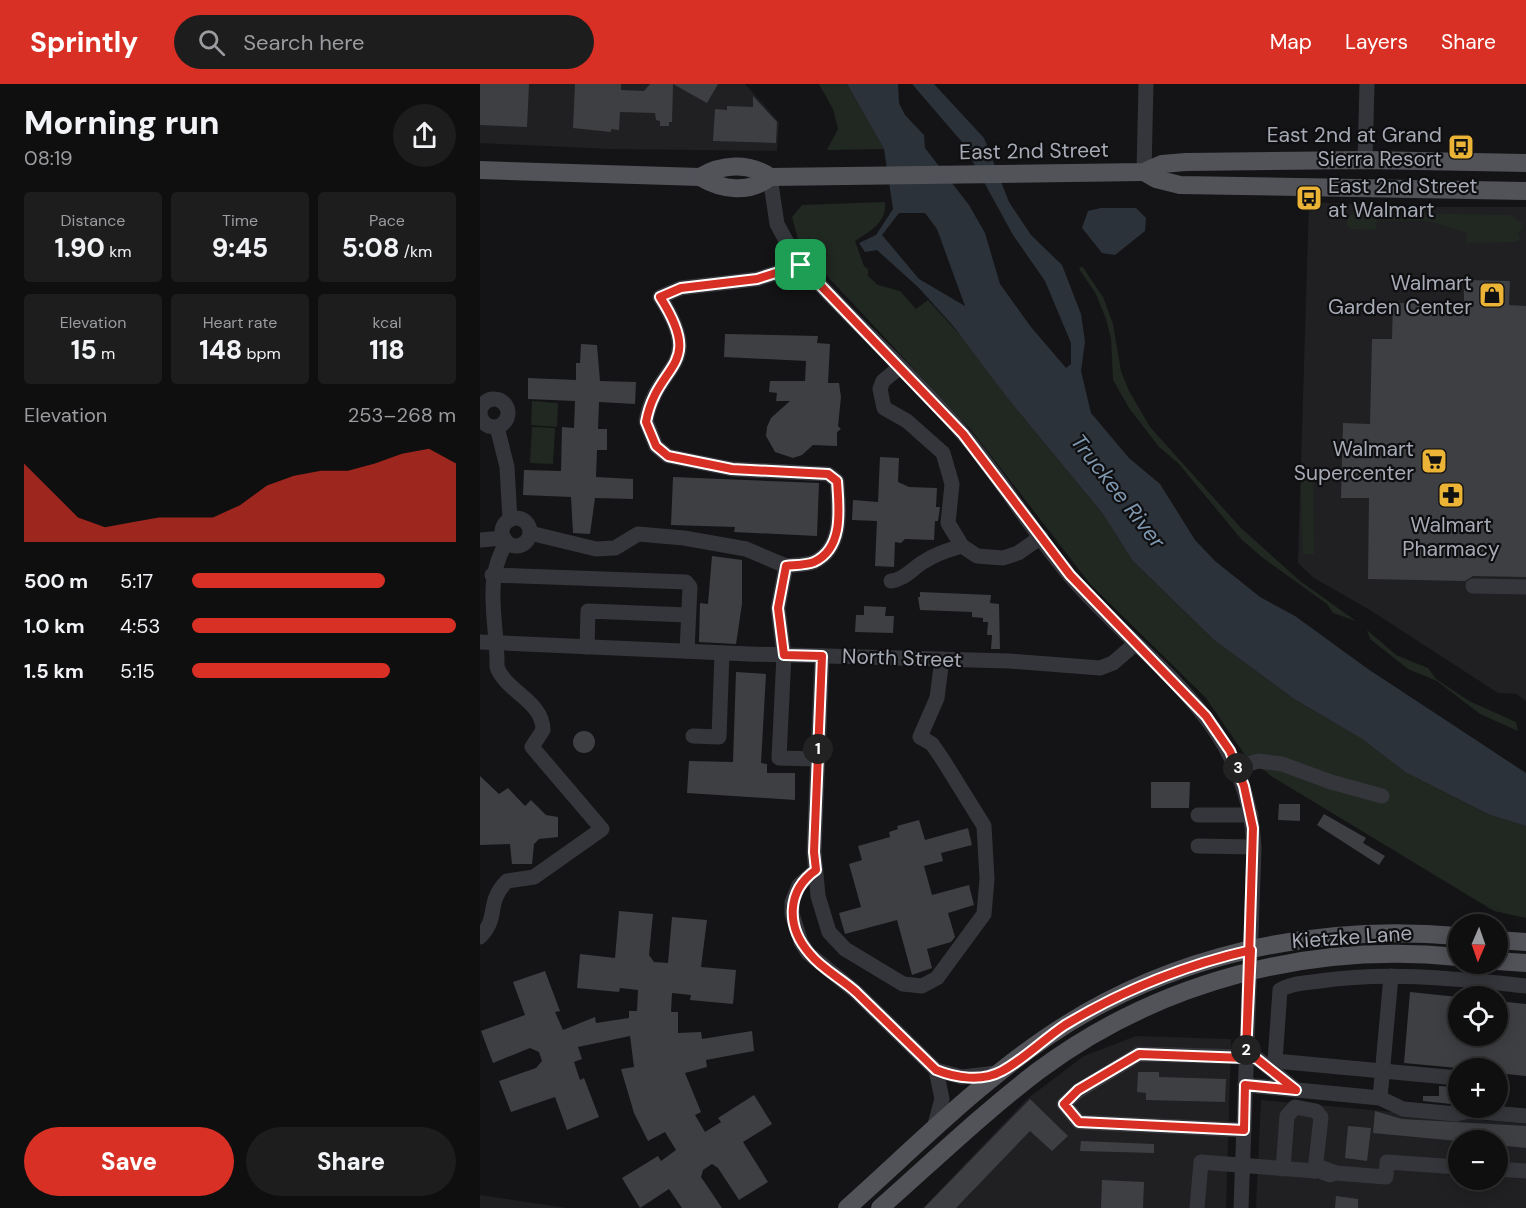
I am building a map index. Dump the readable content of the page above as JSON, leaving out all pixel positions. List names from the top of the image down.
{
  "streets": {
    "main road": ["East 2nd Street", "Kietzke Lane"],
    "street": ["North Street"]
  },
  "water": ["Truckee River"],
  "places": {
    "bus stop": ["East 2nd at Grand Sierra Resort", "East 2nd Street at Walmart"],
    "shop": ["Walmart Garden Center"],
    "supermarket": ["Walmart Supercenter"],
    "pharmacy": ["Walmart Pharmacy"]
  },
  "north": "bottom",
  "page": {
    "header": "Sprintly",
    "search": "Search here",
    "nav": ["Map", "Layers", "Share"],
    "heading": ["Morning run", "08:19"],
    "stats": [
      ["Distance", "1.90 km"],
      ["Time", "9:45"],
      ["Pace", "5:08 /km"],
      ["Elevation", "15 m"],
      ["Heart rate", "148 bpm"],
      ["kcal", "118"]
    ],
    "chart": ["Elevation", "253–268 m"],
    "list": [
      {
        "name": "500 m",
        "note": "5:17"
      },
      {
        "name": "1.0 km",
        "note": "4:53"
      },
      {
        "name": "1.5 km",
        "note": "5:15"
      }
    ],
    "pins": ["1", "3", "2"],
    "map_buttons": ["+", "−"],
    "buttons": ["Save", "Share"]
  }
}
